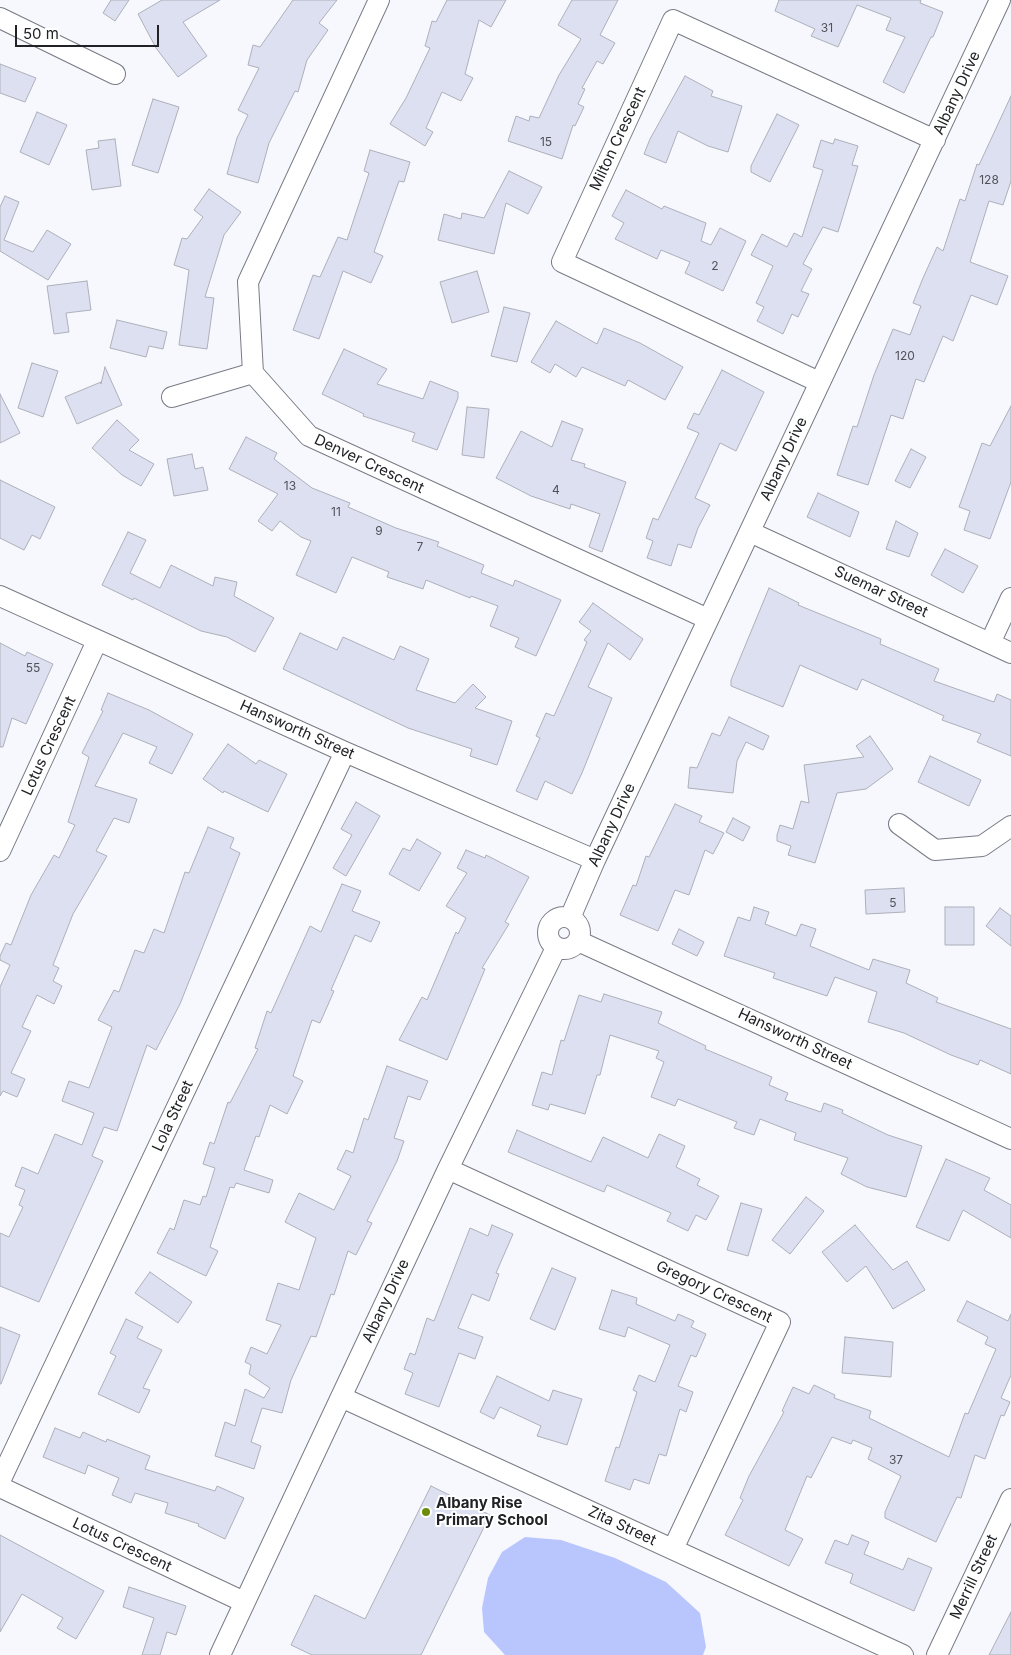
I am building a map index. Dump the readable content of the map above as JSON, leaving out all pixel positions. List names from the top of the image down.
{
  "streets": {
    "street": [
      "Albany Drive",
      "Milton Crescent",
      "Denver Crescent",
      "Suemar Street",
      "Hansworth Street",
      "Lotus Crescent",
      "Lola Street",
      "Gregory Crescent",
      "Zita Street",
      "Merrill Street"
    ]
  },
  "crossings": [
    ["Albany Drive", "Milton Crescent"],
    ["Albany Drive", "Denver Crescent"],
    ["Albany Drive", "Suemar Street"],
    ["Albany Drive", "Hansworth Street"],
    ["Albany Drive", "Lotus Crescent"],
    ["Albany Drive", "Gregory Crescent"],
    ["Albany Drive", "Zita Street"],
    ["Hansworth Street", "Lotus Crescent"],
    ["Hansworth Street", "Lola Street"],
    ["Gregory Crescent", "Zita Street"]
  ],
  "places": ["Albany Rise Primary School"],
  "house_numbers": [
    "31",
    "15",
    "128",
    "2",
    "120",
    "13",
    "4",
    "11",
    "9",
    "7",
    "55",
    "5",
    "37"
  ],
  "scale_bar": "50 m"
}
